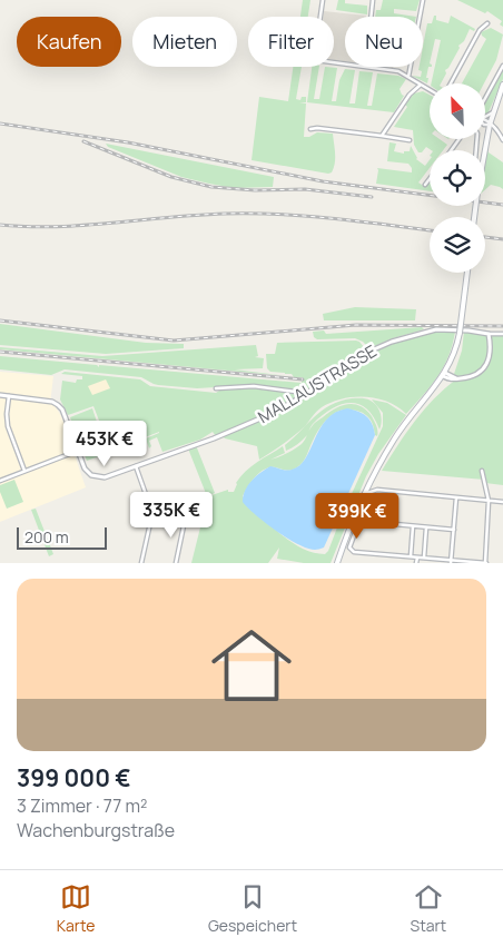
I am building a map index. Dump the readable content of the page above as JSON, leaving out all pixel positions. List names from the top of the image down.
{
  "streets": {
    "street": ["MALLAUSTRASSE"]
  },
  "scale_bar": "200 m",
  "north": "top left",
  "page": {
    "chip": [
      "Kaufen",
      "Mieten",
      "Filter",
      "Neu"
    ],
    "price": ["453K €", "335K €", "399K €"],
    "scale": "200 m",
    "list": [
      {
        "name": "399 000 €",
        "note": "3 Zimmer · 77 m² · Wachenburgstraße"
      }
    ],
    "tabs": ["Karte", "Gespeichert", "Start"]
  }
}
